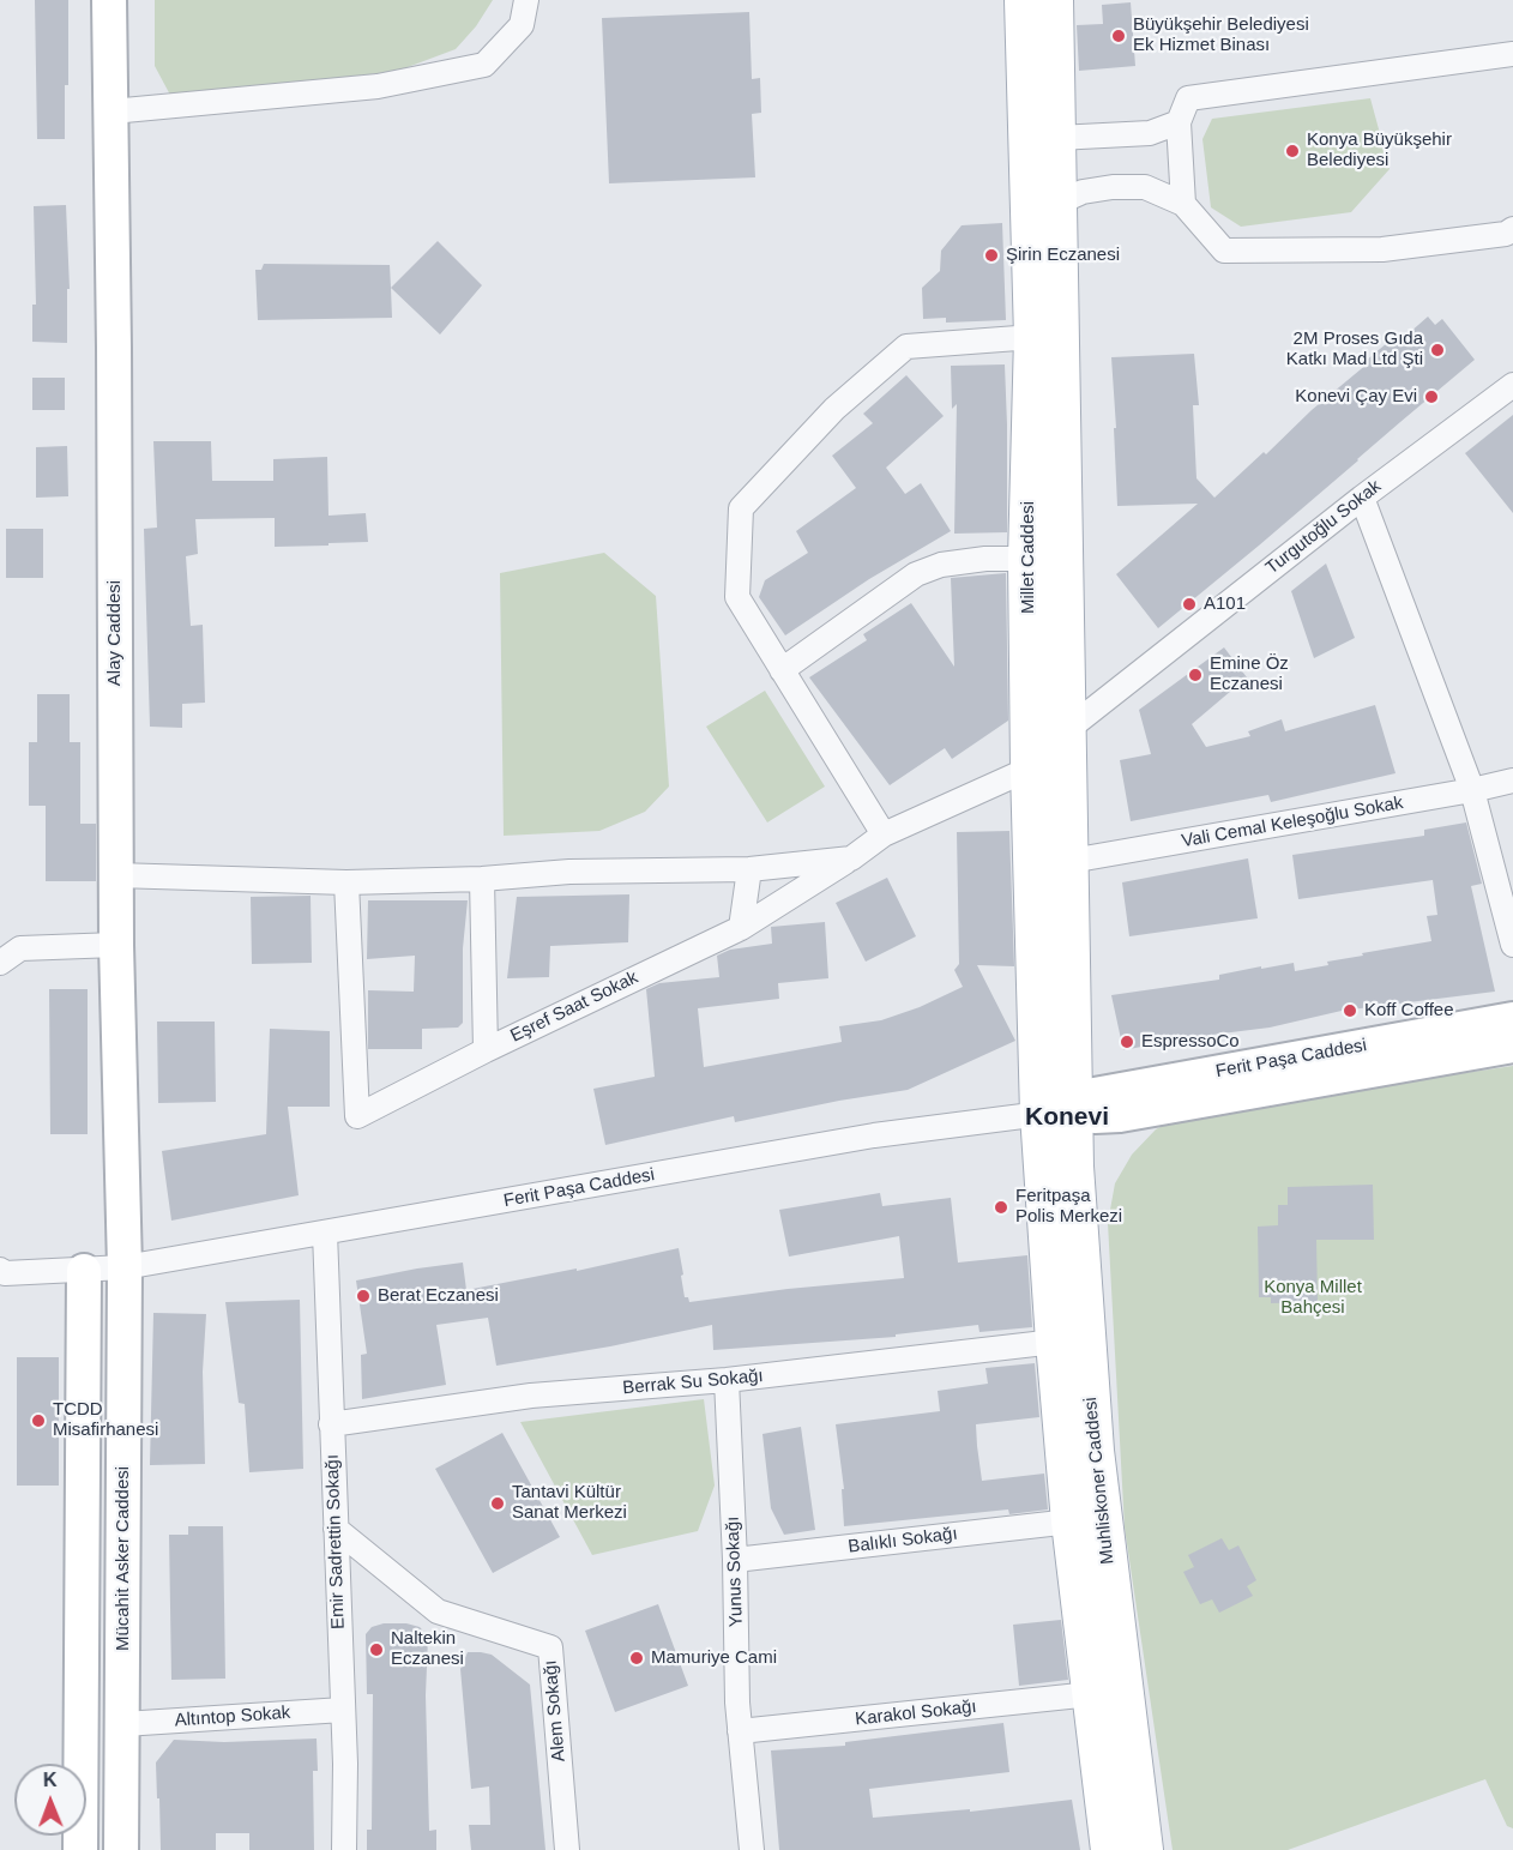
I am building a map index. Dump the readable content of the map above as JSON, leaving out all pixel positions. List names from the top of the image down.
{
  "streets": {
    "main road": [
      "Millet Caddesi",
      "Alay Caddesi",
      "Ferit Paşa Caddesi",
      "Muhliskoner Caddesi",
      "Mücahit Asker Caddesi"
    ],
    "street": [
      "Turgutoğlu Sokak",
      "Vali Cemal Keleşoğlu Sokak",
      "Eşref Saat Sokak",
      "Berrak Su Sokağı",
      "Balıklı Sokağı",
      "Emir Sadrettin Sokağı",
      "Yunus Sokağı",
      "Alem Sokağı",
      "Karakol Sokağı",
      "Altıntop Sokak"
    ]
  },
  "crossings": [
    ["Turgutoğlu Sokak", "Millet Caddesi"],
    ["Millet Caddesi", "Vali Cemal Keleşoğlu Sokak"],
    ["Millet Caddesi", "Eşref Saat Sokak"],
    ["Millet Caddesi", "Ferit Paşa Caddesi"],
    ["Millet Caddesi", "Muhliskoner Caddesi"],
    ["Alay Caddesi", "Ferit Paşa Caddesi"],
    ["Alay Caddesi", "Mücahit Asker Caddesi"],
    ["Ferit Paşa Caddesi", "Muhliskoner Caddesi"],
    ["Ferit Paşa Caddesi", "Emir Sadrettin Sokağı"],
    ["Ferit Paşa Caddesi", "Mücahit Asker Caddesi"],
    ["Berrak Su Sokağı", "Muhliskoner Caddesi"],
    ["Berrak Su Sokağı", "Emir Sadrettin Sokağı"],
    ["Berrak Su Sokağı", "Yunus Sokağı"],
    ["Muhliskoner Caddesi", "Balıklı Sokağı"],
    ["Muhliskoner Caddesi", "Karakol Sokağı"],
    ["Balıklı Sokağı", "Yunus Sokağı"],
    ["Emir Sadrettin Sokağı", "Alem Sokağı"],
    ["Emir Sadrettin Sokağı", "Altıntop Sokak"],
    ["Mücahit Asker Caddesi", "Altıntop Sokak"],
    ["Yunus Sokağı", "Karakol Sokağı"]
  ],
  "districts": ["Konevi"],
  "parks": ["Konya Millet Bahçesi"],
  "places": [
    "Büyükşehir Belediyesi Ek Hizmet Binası",
    "Konya Büyükşehir Belediyesi",
    "Şirin Eczanesi",
    "2M Proses Gıda Katkı Mad Ltd Şti",
    "Konevi Çay Evi",
    "A101",
    "Emine Öz Eczanesi",
    "Koff Coffee",
    "EspressoCo",
    "Feritpaşa Polis Merkezi",
    "Berat Eczanesi",
    "TCDD Misafirhanesi",
    "Tantavi Kültür Sanat Merkezi",
    "Naltekin Eczanesi",
    "Mamuriye Cami"
  ],
  "north": "top"
}
